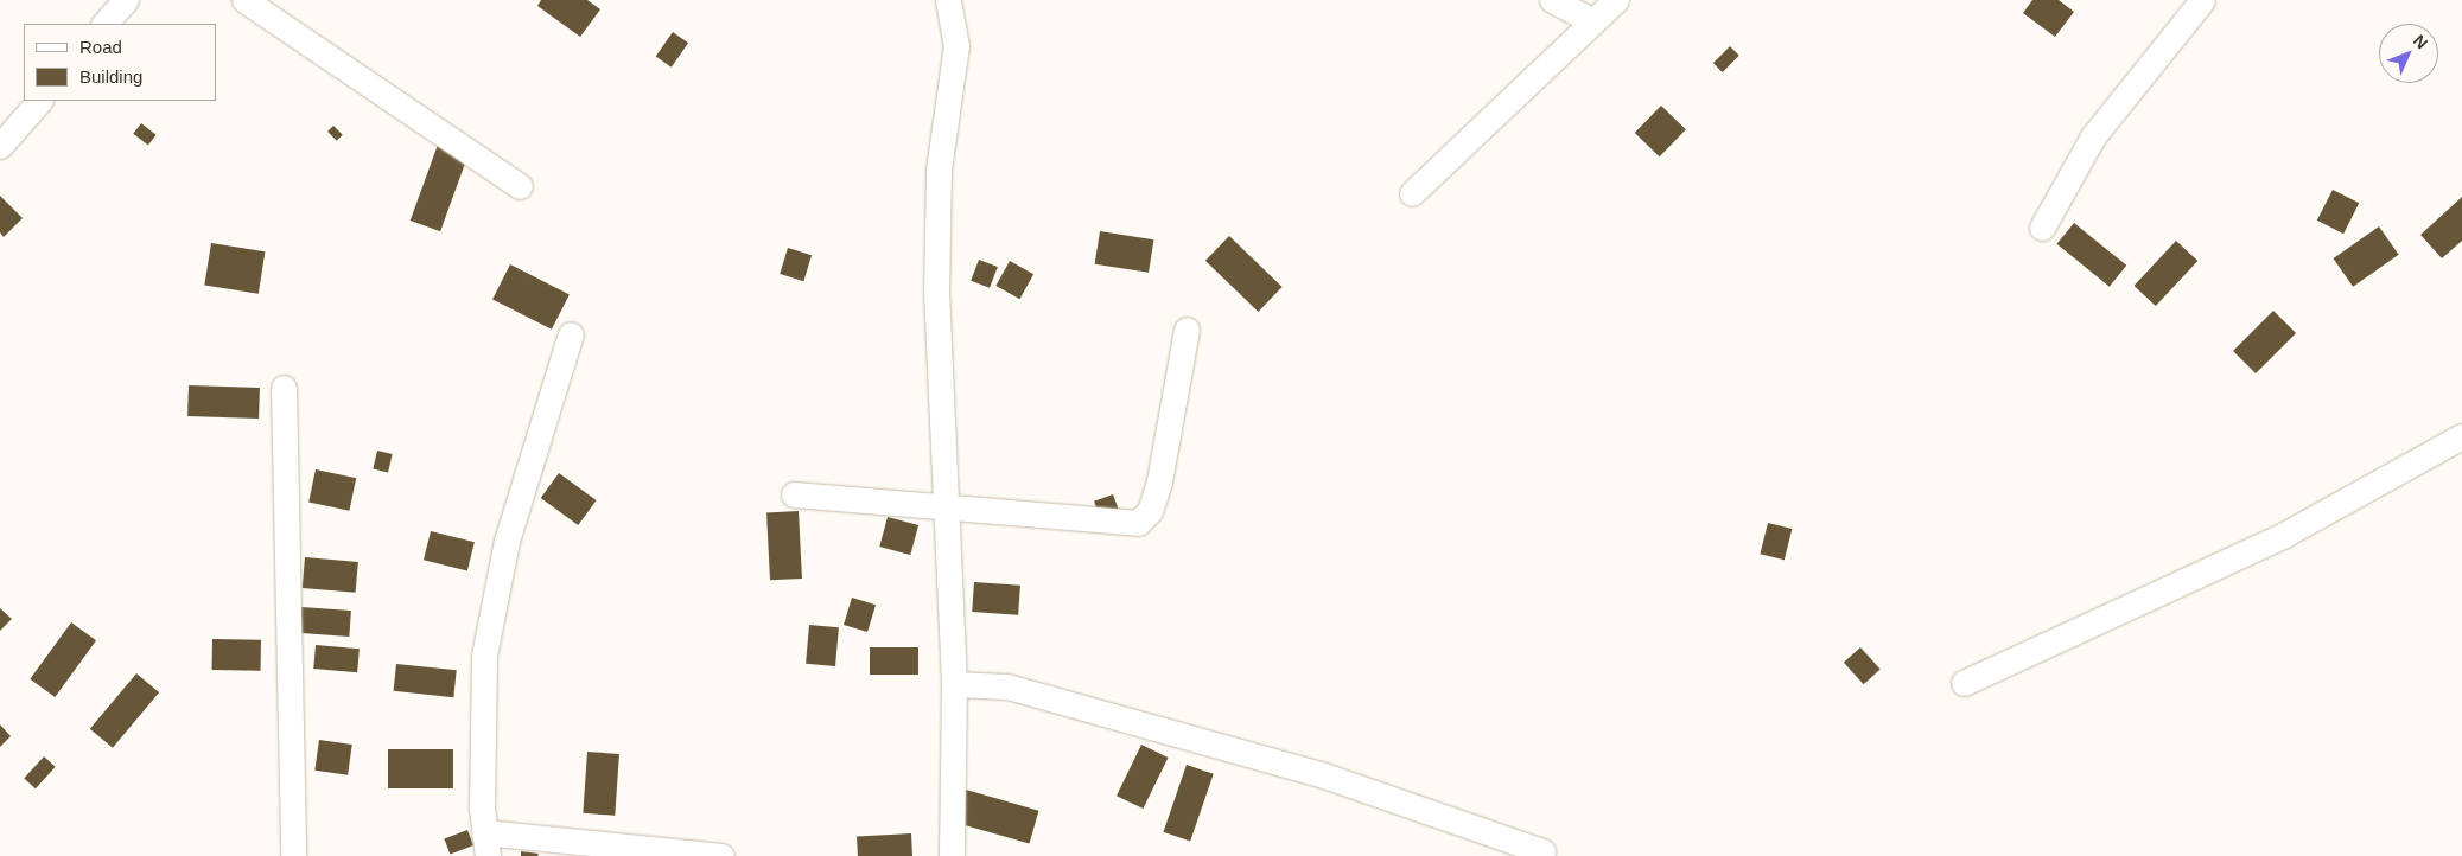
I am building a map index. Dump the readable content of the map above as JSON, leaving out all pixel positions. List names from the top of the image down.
{
  "legend": ["Road", "Building"],
  "north": "top right"
}
